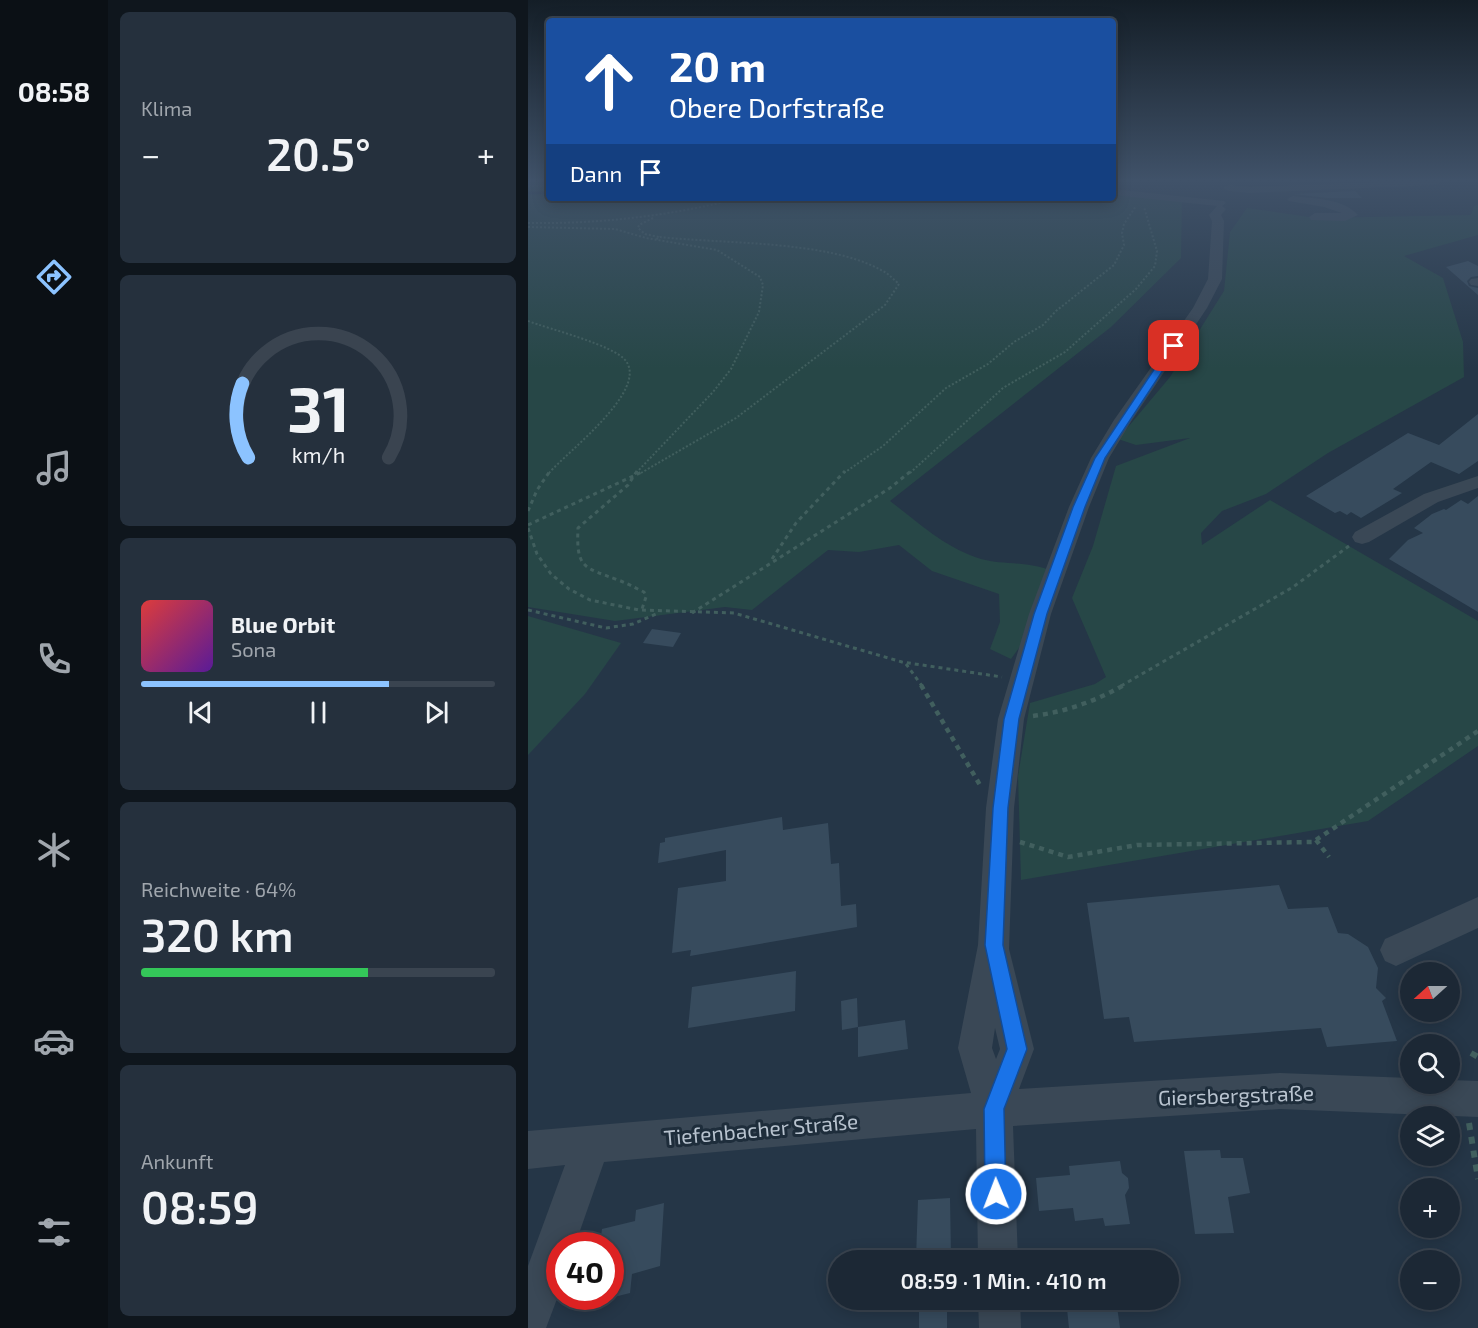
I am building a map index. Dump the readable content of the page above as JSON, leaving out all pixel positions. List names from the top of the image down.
{
  "streets": {
    "street": ["Giersbergstraße", "Tiefenbacher Straße"]
  },
  "crossings": [
    ["Giersbergstraße", "Tiefenbacher Straße"]
  ],
  "north": "left",
  "page": {
    "tabs": "08:58",
    "tile": [
      "Klima",
      ["Reichweite · 64%", "320 km"],
      ["Ankunft", "08:59"]
    ],
    "turn": ["20 m", "Obere Dorfstraße"],
    "heat": ["−", "20.5°", "+"],
    "then": "Dann",
    "song": ["Blue Orbit", "Sona"],
    "map_buttons": ["+", "−"],
    "limit": "40",
    "trip": "08:59 · 1 Min. · 410 m",
    "gauge": ["31", "km/h"]
  }
}
